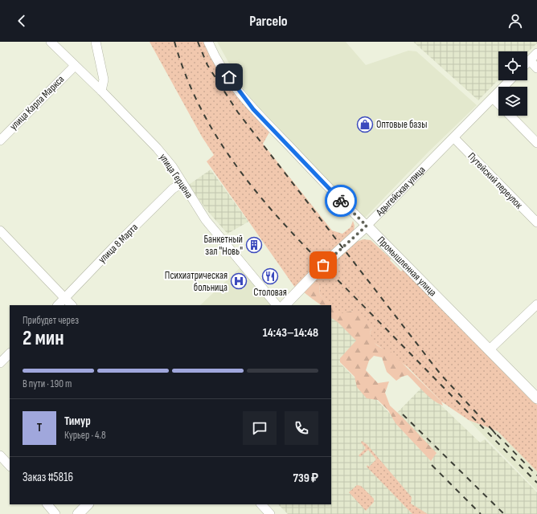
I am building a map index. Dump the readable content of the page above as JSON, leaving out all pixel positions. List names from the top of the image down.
{
  "streets": {
    "main road": ["Адыгейская улица", "Промышленная улица"],
    "street": [
      "улица Карла Маркса",
      "улица Герцена",
      "Путейский переулок",
      "улица 8 Марта"
    ]
  },
  "crossings": [
    ["улица Карла Маркса", "улица Герцена"],
    ["улица Герцена", "улица 8 Марта"],
    ["Путейский переулок", "Адыгейская улица"],
    ["Адыгейская улица", "Промышленная улица"]
  ],
  "places": {
    "shop": ["Оптовые базы"],
    "building": ["Банкетный зал \"Новь\""],
    "restaurant": ["Столовая"],
    "hospital": ["Психиатрическая больница"]
  },
  "page": {
    "header": "Parcelo",
    "heading": ["2 мин", "Прибудет через", "14:43–14:48"],
    "panel": [
      "Тимур",
      "Курьер · 4.8",
      "Заказ #5816",
      "739 ₽"
    ],
    "bar": "В пути · 190 m",
    "round": "Т"
  }
}
